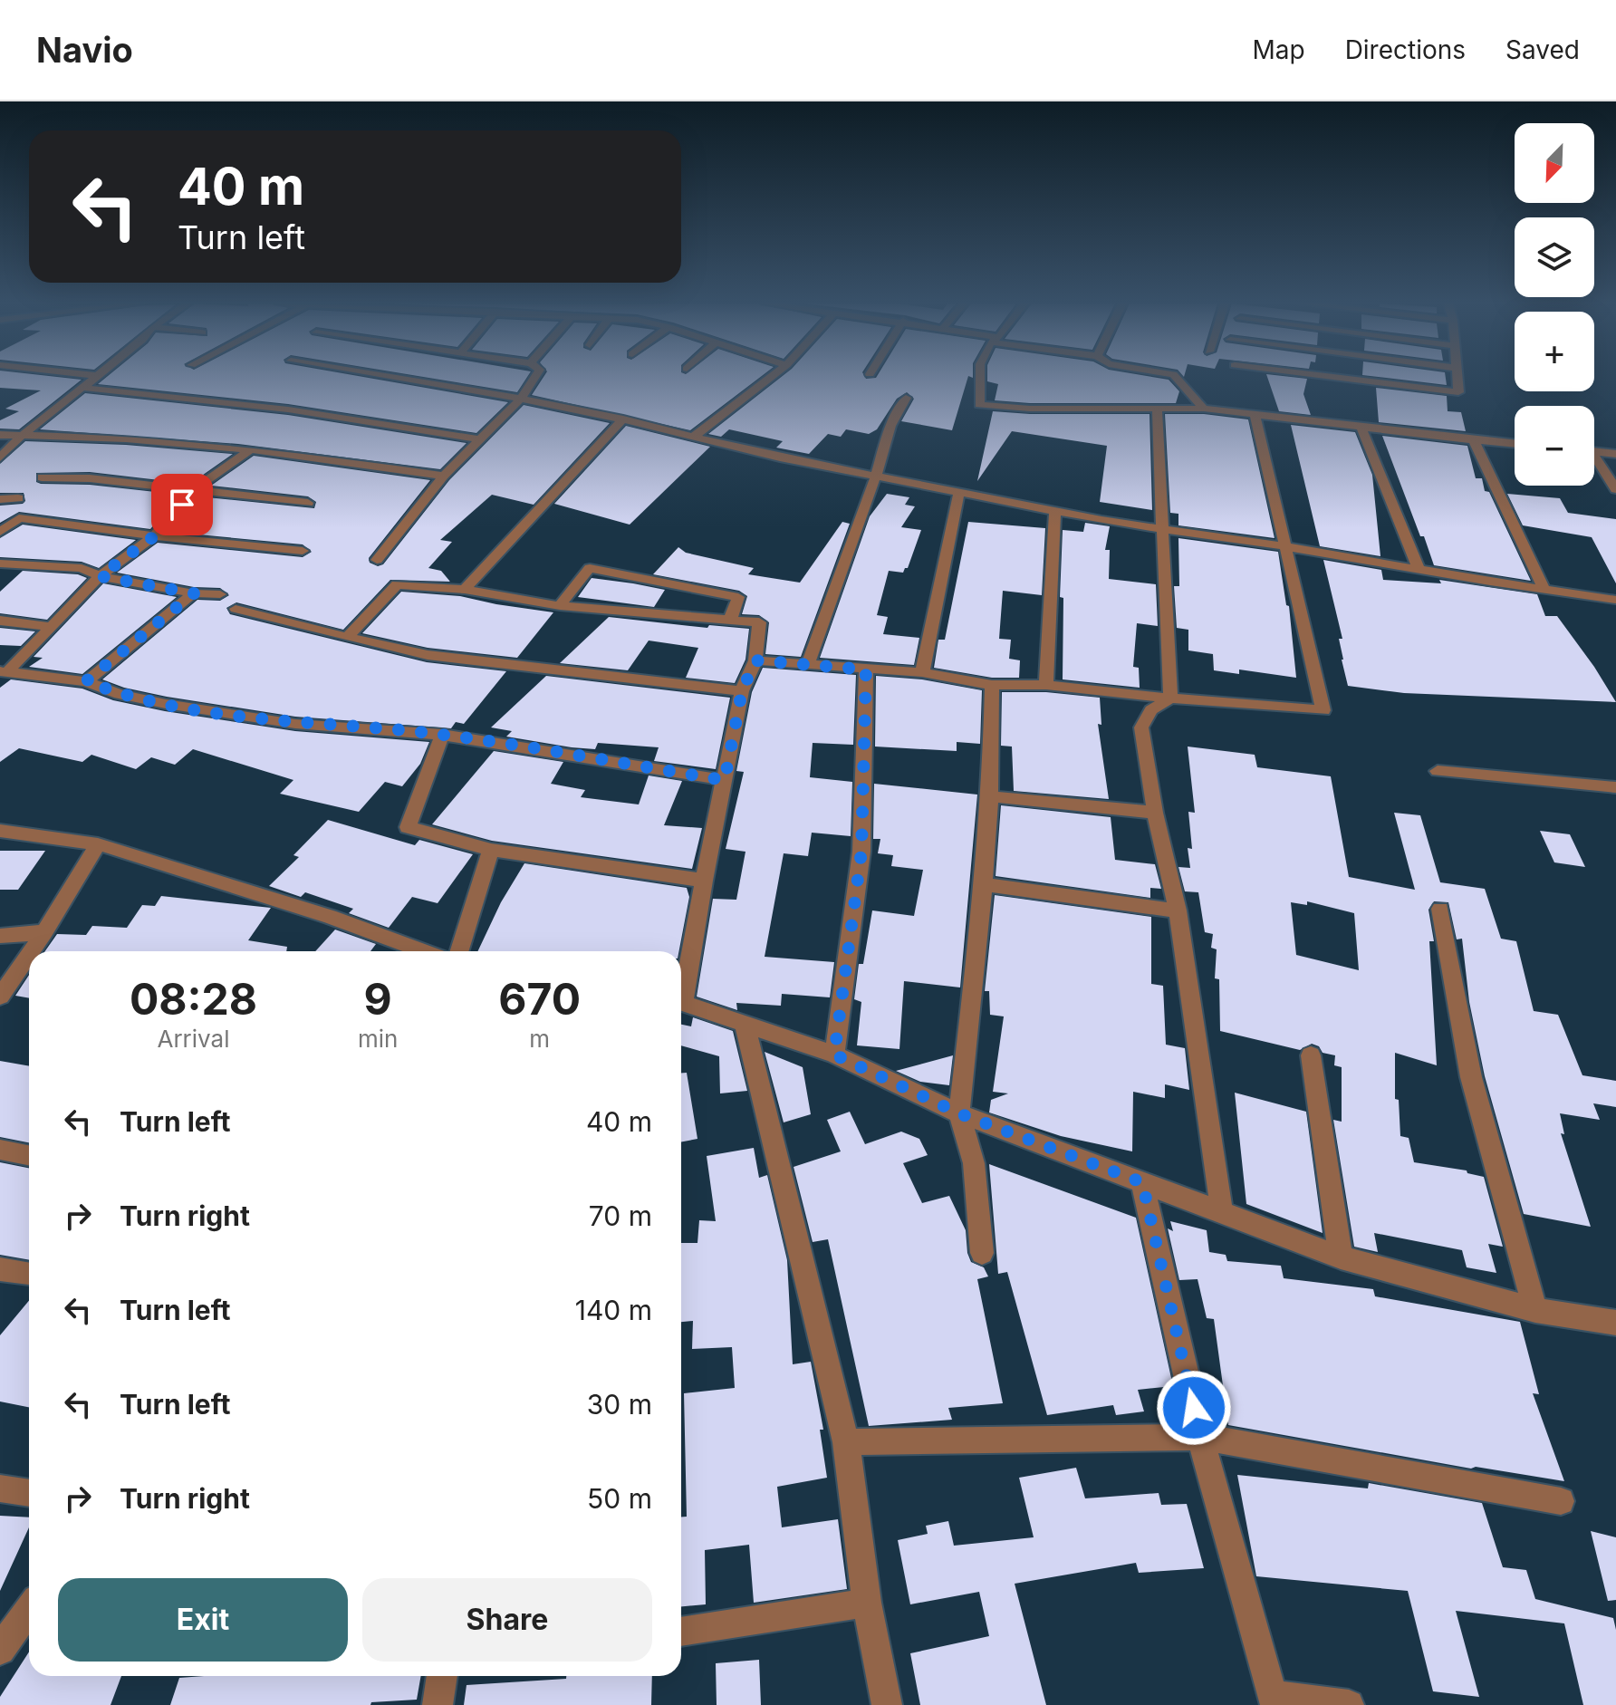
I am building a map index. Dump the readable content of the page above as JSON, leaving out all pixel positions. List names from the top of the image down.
{
  "north": "bottom left",
  "page": {
    "header": "Navio",
    "nav": ["Map", "Directions", "Saved"],
    "map_buttons": ["+", "−"],
    "turn": ["40 m", "Turn left"],
    "eta": [
      "08:28",
      "Arrival",
      "9",
      "min",
      "670",
      "m"
    ],
    "list": [
      {
        "name": "Turn left",
        "value": "40 m"
      },
      {
        "name": "Turn right",
        "value": "70 m"
      },
      {
        "name": "Turn left",
        "value": "140 m"
      },
      {
        "name": "Turn left",
        "value": "30 m"
      },
      {
        "name": "Turn right",
        "value": "50 m"
      }
    ],
    "buttons": ["Exit", "Share"]
  }
}
